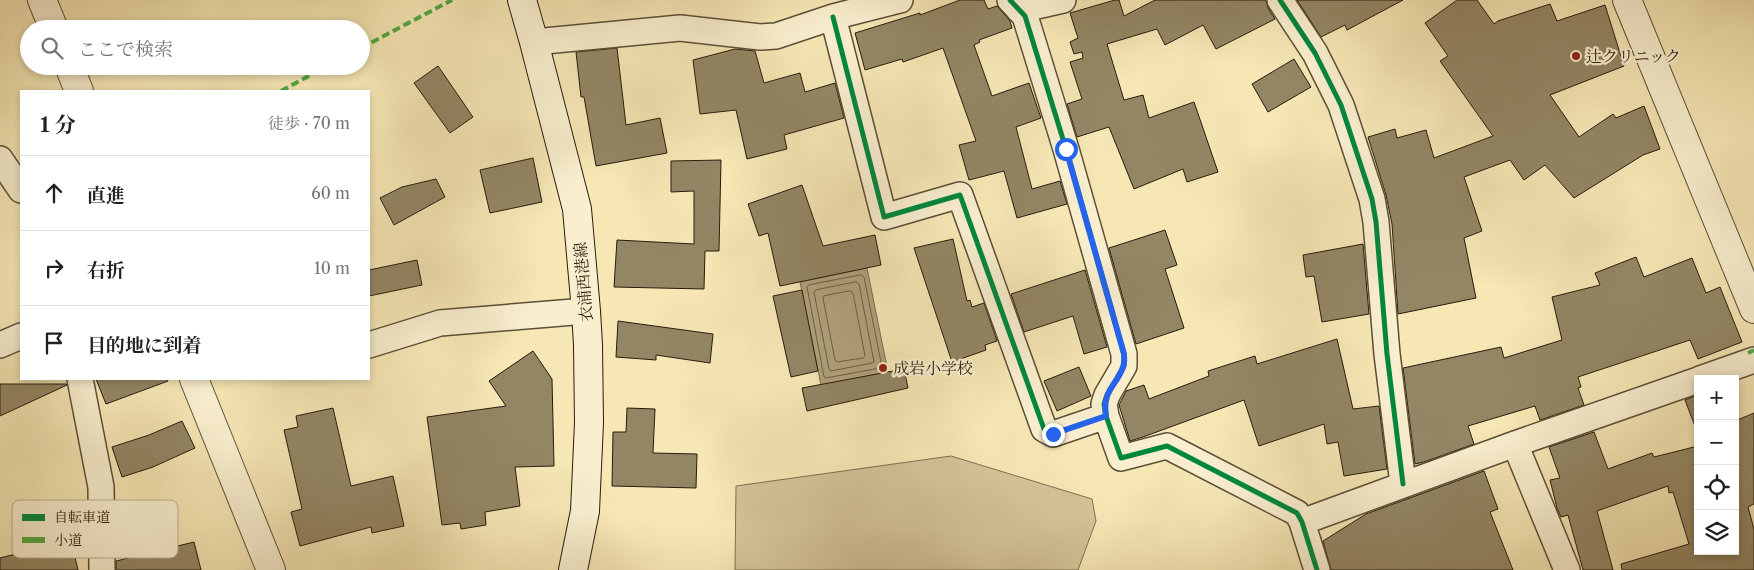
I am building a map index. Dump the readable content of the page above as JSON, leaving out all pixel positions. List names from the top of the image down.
{
  "streets": {
    "street": ["衣浦西港線"]
  },
  "places": ["辻クリニック", "成岩小学校"],
  "legend": ["自転車道", "小道"],
  "page": {
    "search": "ここで検索",
    "heading": ["1 分", "徒歩 · 70 m"],
    "list": [
      ["直進", "60 m"],
      ["右折", "10 m"],
      "目的地に到着"
    ],
    "map_buttons": ["+", "−"]
  }
}
